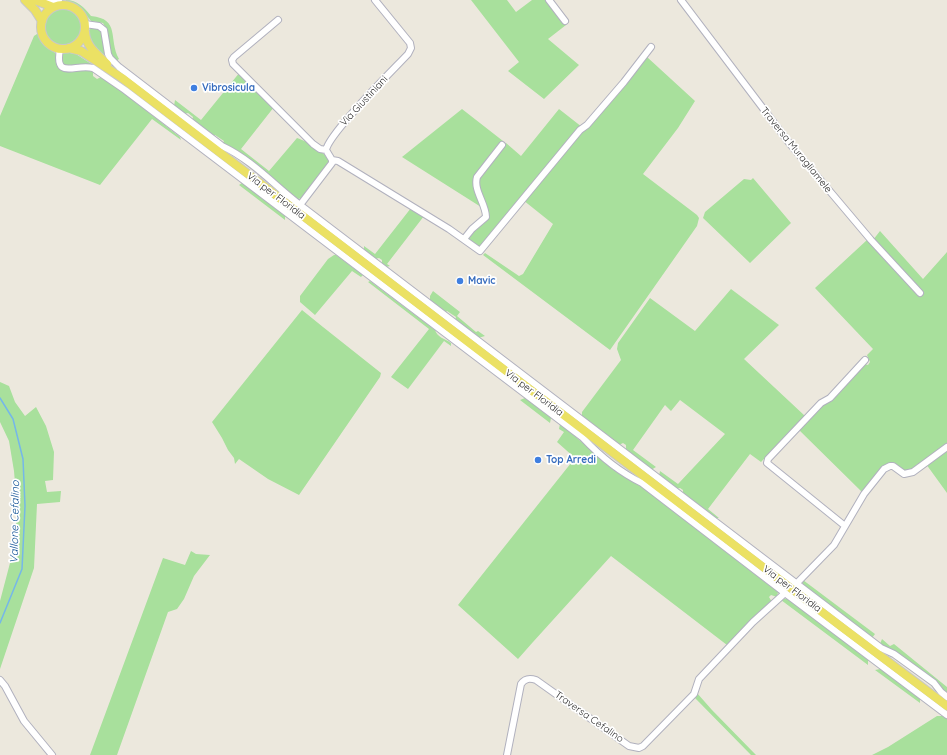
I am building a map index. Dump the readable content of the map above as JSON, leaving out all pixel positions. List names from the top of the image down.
{
  "streets": {
    "main road": ["Via per Floridia"],
    "street": ["Via Giustiniani", "Traversa Muragliamele", "Traversa Cefalino"]
  },
  "water": ["Vallone Cefalino"],
  "places": ["Vibrosicula", "Mavic", "Top Arredi"]
}
